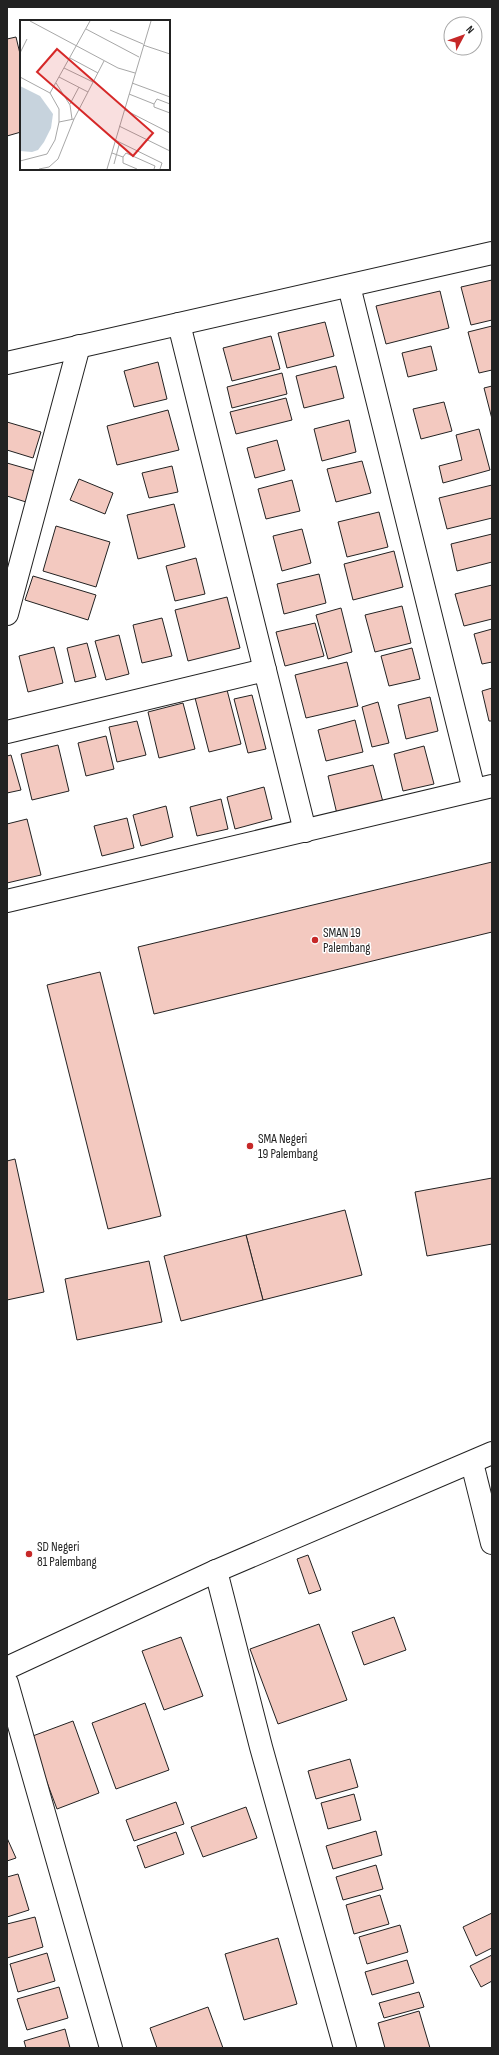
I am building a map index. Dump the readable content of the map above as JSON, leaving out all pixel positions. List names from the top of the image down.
{
  "places": ["SMAN 19 Palembang", "SMA Negeri 19 Palembang", "SD Negeri 81 Palembang"],
  "north": "top right"
}
